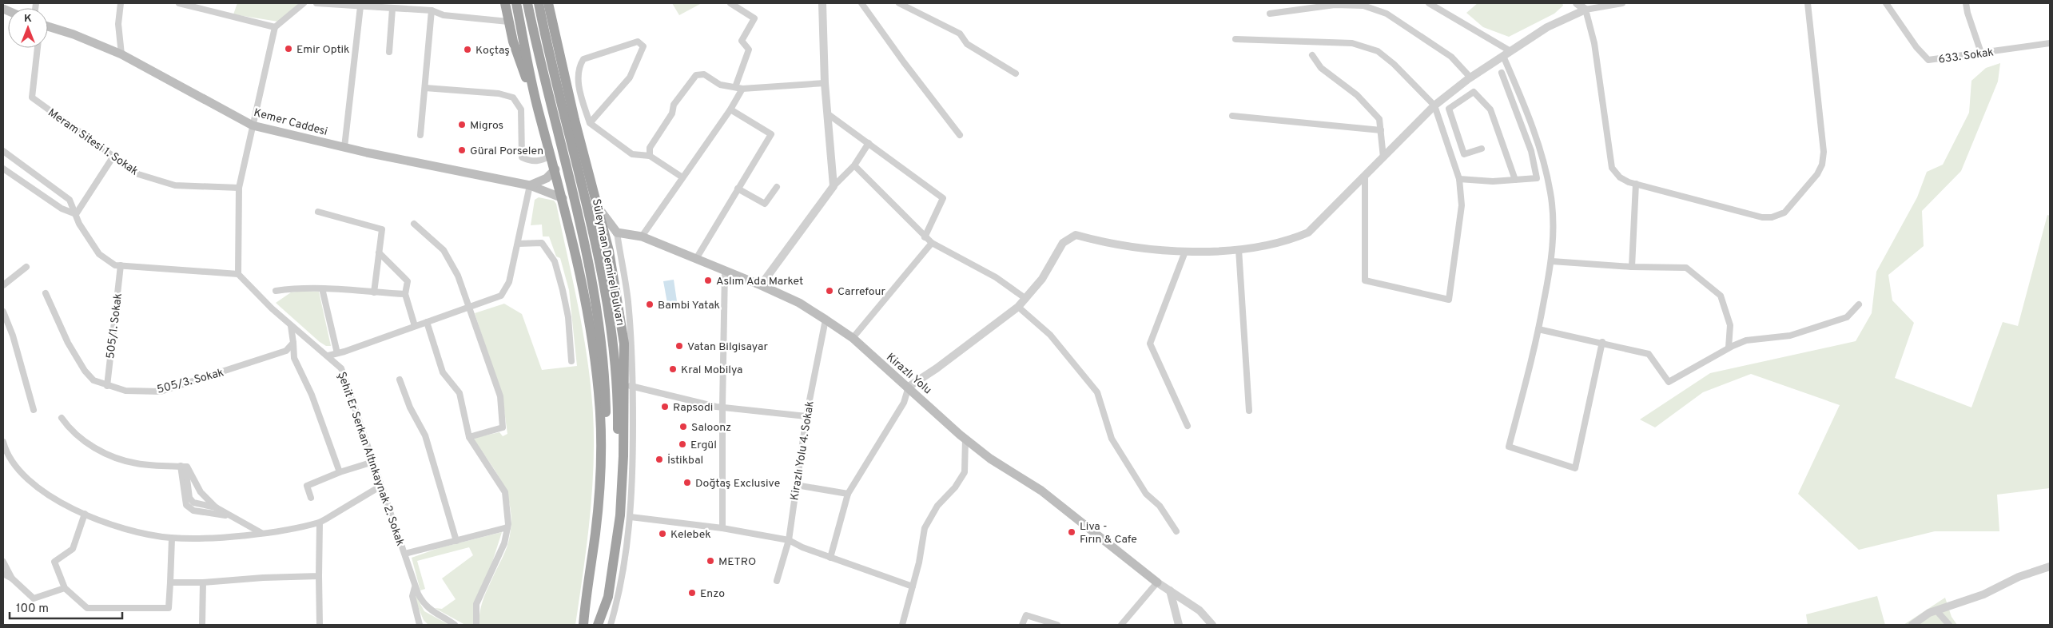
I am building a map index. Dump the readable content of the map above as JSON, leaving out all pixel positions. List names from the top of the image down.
{
  "streets": {
    "highway": ["Süleyman Demirel Bulvarı"],
    "main road": ["Kemer Caddesi", "Kirazlı Yolu"],
    "street": [
      "633. Sokak",
      "Meram Sitesi 1. Sokak",
      "505/1. Sokak",
      "505/3. Sokak",
      "Kirazlı Yolu 4. Sokak",
      "Şehit Er Serkan Altınkaynak 2. Sokak"
    ]
  },
  "crossings": [
    ["505/1. Sokak", "505/3. Sokak"],
    ["Kirazlı Yolu", "Kirazlı Yolu 4. Sokak"]
  ],
  "places": [
    "Emir Optik",
    "Koçtaş",
    "Migros",
    "Güral Porselen",
    "Aslım Ada Market",
    "Carrefour",
    "Bambi Yatak",
    "Vatan Bilgisayar",
    "Kral Mobilya",
    "Rapsodi",
    "Saloonz",
    "Ergül",
    "İstikbal",
    "Doğtaş Exclusive",
    "Liva - Fırın & Cafe",
    "Kelebek",
    "METRO",
    "Enzo"
  ],
  "scale_bar": "100 m",
  "north": "top"
}
